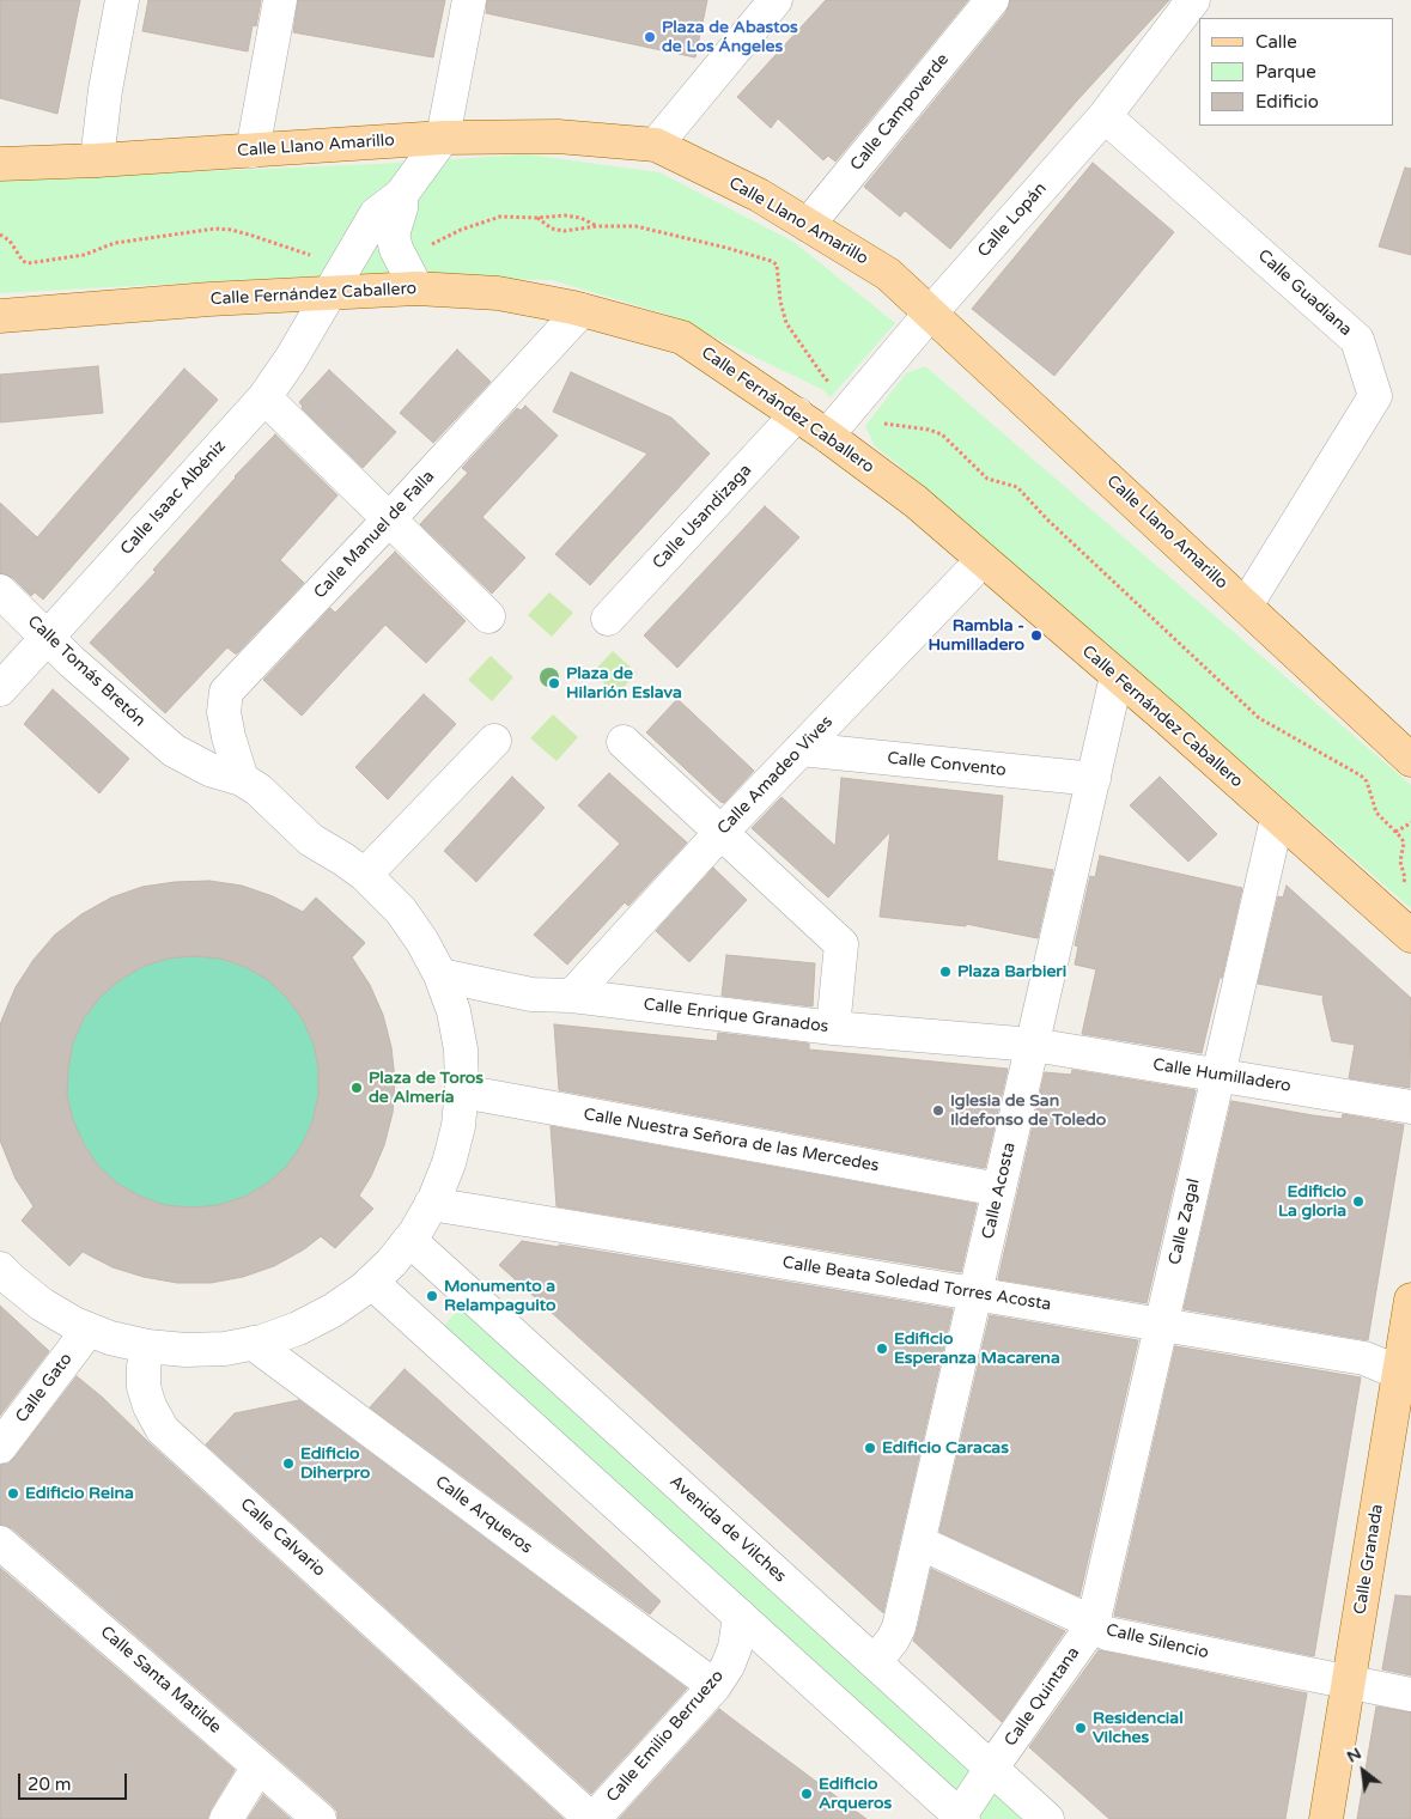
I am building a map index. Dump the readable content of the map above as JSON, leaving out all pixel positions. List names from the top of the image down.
{
  "streets": {
    "main road": ["Calle Llano Amarillo", "Calle Fernández Caballero", "Calle Granada"],
    "street": [
      "Calle Campoverde",
      "Calle Lopán",
      "Calle Guadiana",
      "Calle Isaac Albéniz",
      "Calle Usandizaga",
      "Calle Manuel de Falla",
      "Calle Tomás Bretón",
      "Calle Convento",
      "Calle Amadeo Vives",
      "Calle Enrique Granados",
      "Calle Humilladero",
      "Calle Nuestra Señora de las Mercedes",
      "Calle Acosta",
      "Calle Zagal",
      "Calle Beata Soledad Torres Acosta",
      "Calle Gato",
      "Calle Arqueros",
      "Avenida de Vilches",
      "Calle Calvario",
      "Calle Silencio",
      "Calle Santa Matilde",
      "Calle Quintana",
      "Calle Emilio Berruezo"
    ]
  },
  "crossings": [
    ["Calle Campoverde", "Calle Llano Amarillo"],
    ["Calle Llano Amarillo", "Calle Lopán"],
    ["Calle Llano Amarillo", "Calle Guadiana"],
    ["Calle Lopán", "Calle Guadiana"],
    ["Calle Lopán", "Calle Fernández Caballero"],
    ["Calle Fernández Caballero", "Calle Isaac Albéniz"],
    ["Calle Fernández Caballero", "Calle Usandizaga"],
    ["Calle Fernández Caballero", "Calle Manuel de Falla"],
    ["Calle Fernández Caballero", "Calle Amadeo Vives"],
    ["Calle Fernández Caballero", "Calle Acosta"],
    ["Calle Fernández Caballero", "Calle Zagal"],
    ["Calle Isaac Albéniz", "Calle Tomás Bretón"],
    ["Calle Manuel de Falla", "Calle Tomás Bretón"],
    ["Calle Tomás Bretón", "Calle Enrique Granados"],
    ["Calle Tomás Bretón", "Calle Nuestra Señora de las Mercedes"],
    ["Calle Tomás Bretón", "Calle Beata Soledad Torres Acosta"],
    ["Calle Tomás Bretón", "Calle Arqueros"],
    ["Calle Tomás Bretón", "Avenida de Vilches"],
    ["Calle Tomás Bretón", "Calle Calvario"],
    ["Calle Convento", "Calle Amadeo Vives"],
    ["Calle Convento", "Calle Acosta"],
    ["Calle Amadeo Vives", "Calle Enrique Granados"],
    ["Calle Enrique Granados", "Calle Humilladero"],
    ["Calle Enrique Granados", "Calle Acosta"],
    ["Calle Humilladero", "Calle Acosta"],
    ["Calle Humilladero", "Calle Zagal"],
    ["Calle Nuestra Señora de las Mercedes", "Calle Acosta"],
    ["Calle Acosta", "Calle Beata Soledad Torres Acosta"],
    ["Calle Acosta", "Avenida de Vilches"],
    ["Calle Acosta", "Calle Silencio"],
    ["Calle Zagal", "Calle Beata Soledad Torres Acosta"],
    ["Calle Zagal", "Calle Silencio"],
    ["Calle Zagal", "Calle Quintana"],
    ["Calle Beata Soledad Torres Acosta", "Calle Granada"],
    ["Calle Arqueros", "Calle Emilio Berruezo"],
    ["Avenida de Vilches", "Calle Quintana"],
    ["Calle Calvario", "Calle Emilio Berruezo"],
    ["Calle Granada", "Calle Silencio"],
    ["Calle Silencio", "Calle Quintana"]
  ],
  "places": [
    "Plaza de Abastos de Los Ángeles",
    "Rambla - Humilladero",
    "Plaza de Hilarión Eslava",
    "Plaza Barbieri",
    "Plaza de Toros de Almería",
    "Iglesia de San Ildefonso de Toledo",
    "Edificio La gloria",
    "Monumento a Relampaguito",
    "Edificio Esperanza Macarena",
    "Edificio Caracas",
    "Edificio Diherpro",
    "Edificio Reina",
    "Residencial Vilches",
    "Edificio Arqueros"
  ],
  "legend": ["Calle", "Parque", "Edificio"],
  "scale_bar": "20 m",
  "north": "top left"
}
